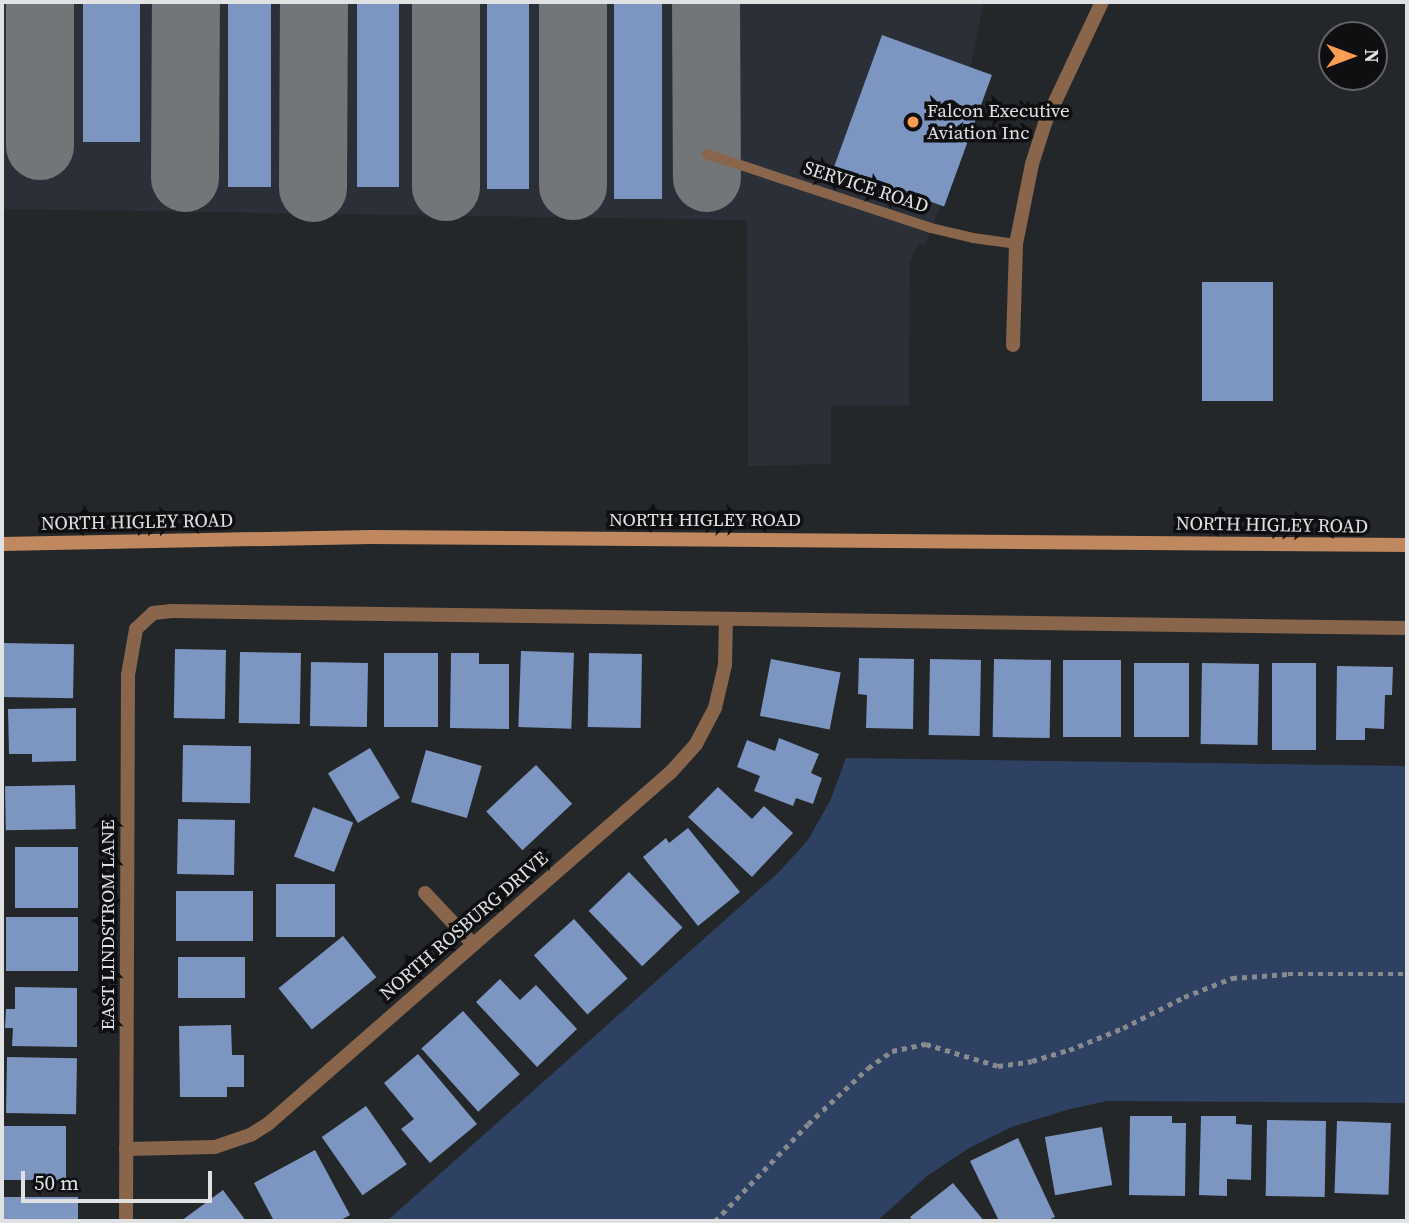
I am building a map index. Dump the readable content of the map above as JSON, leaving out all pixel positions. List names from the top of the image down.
{
  "streets": {
    "main road": ["NORTH HIGLEY ROAD"],
    "street": ["EAST LINDSTROM LANE", "NORTH ROSBURG DRIVE"],
    "lane": ["SERVICE ROAD"]
  },
  "crossings": [
    ["EAST LINDSTROM LANE", "NORTH ROSBURG DRIVE"]
  ],
  "places": ["Falcon Executive Aviation Inc"],
  "scale_bar": "50 m",
  "north": "right"
}
